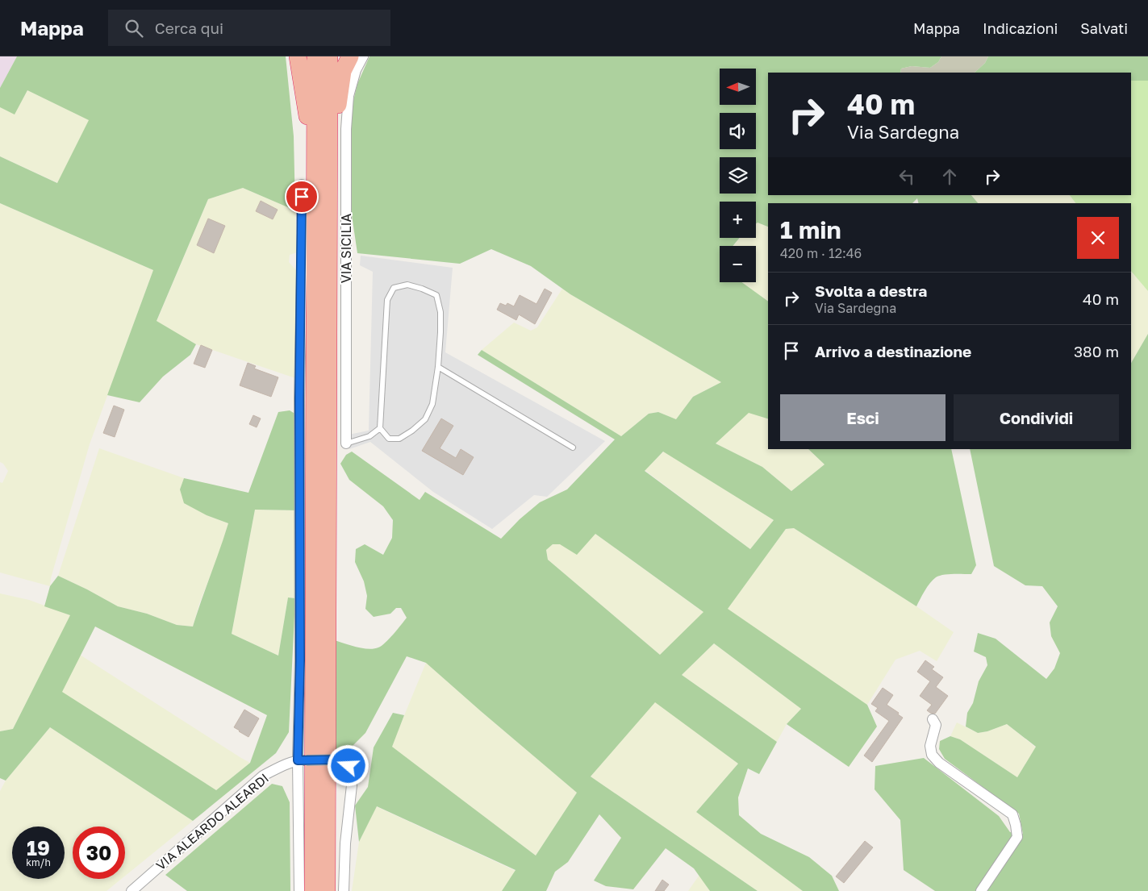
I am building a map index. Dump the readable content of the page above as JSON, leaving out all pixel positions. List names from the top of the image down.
{
  "streets": {
    "street": ["VIA SICILIA", "VIA ALEARDO ALEARDI"]
  },
  "north": "left",
  "page": {
    "header": "Mappa",
    "search": "Cerca qui",
    "nav": ["Mappa", "Indicazioni", "Salvati"],
    "map_buttons": ["+", "−"],
    "turn": ["40 m", "Via Sardegna"],
    "heading": ["1 min", "420 m · 12:46"],
    "list": [
      {
        "name": "Svolta a destra",
        "note": "Via Sardegna",
        "value": "40 m"
      },
      {
        "name": "Arrivo a destinazione",
        "value": "380 m"
      }
    ],
    "buttons": ["Esci", "Condividi"],
    "speed": "19 km/h",
    "limit": "30"
  }
}
